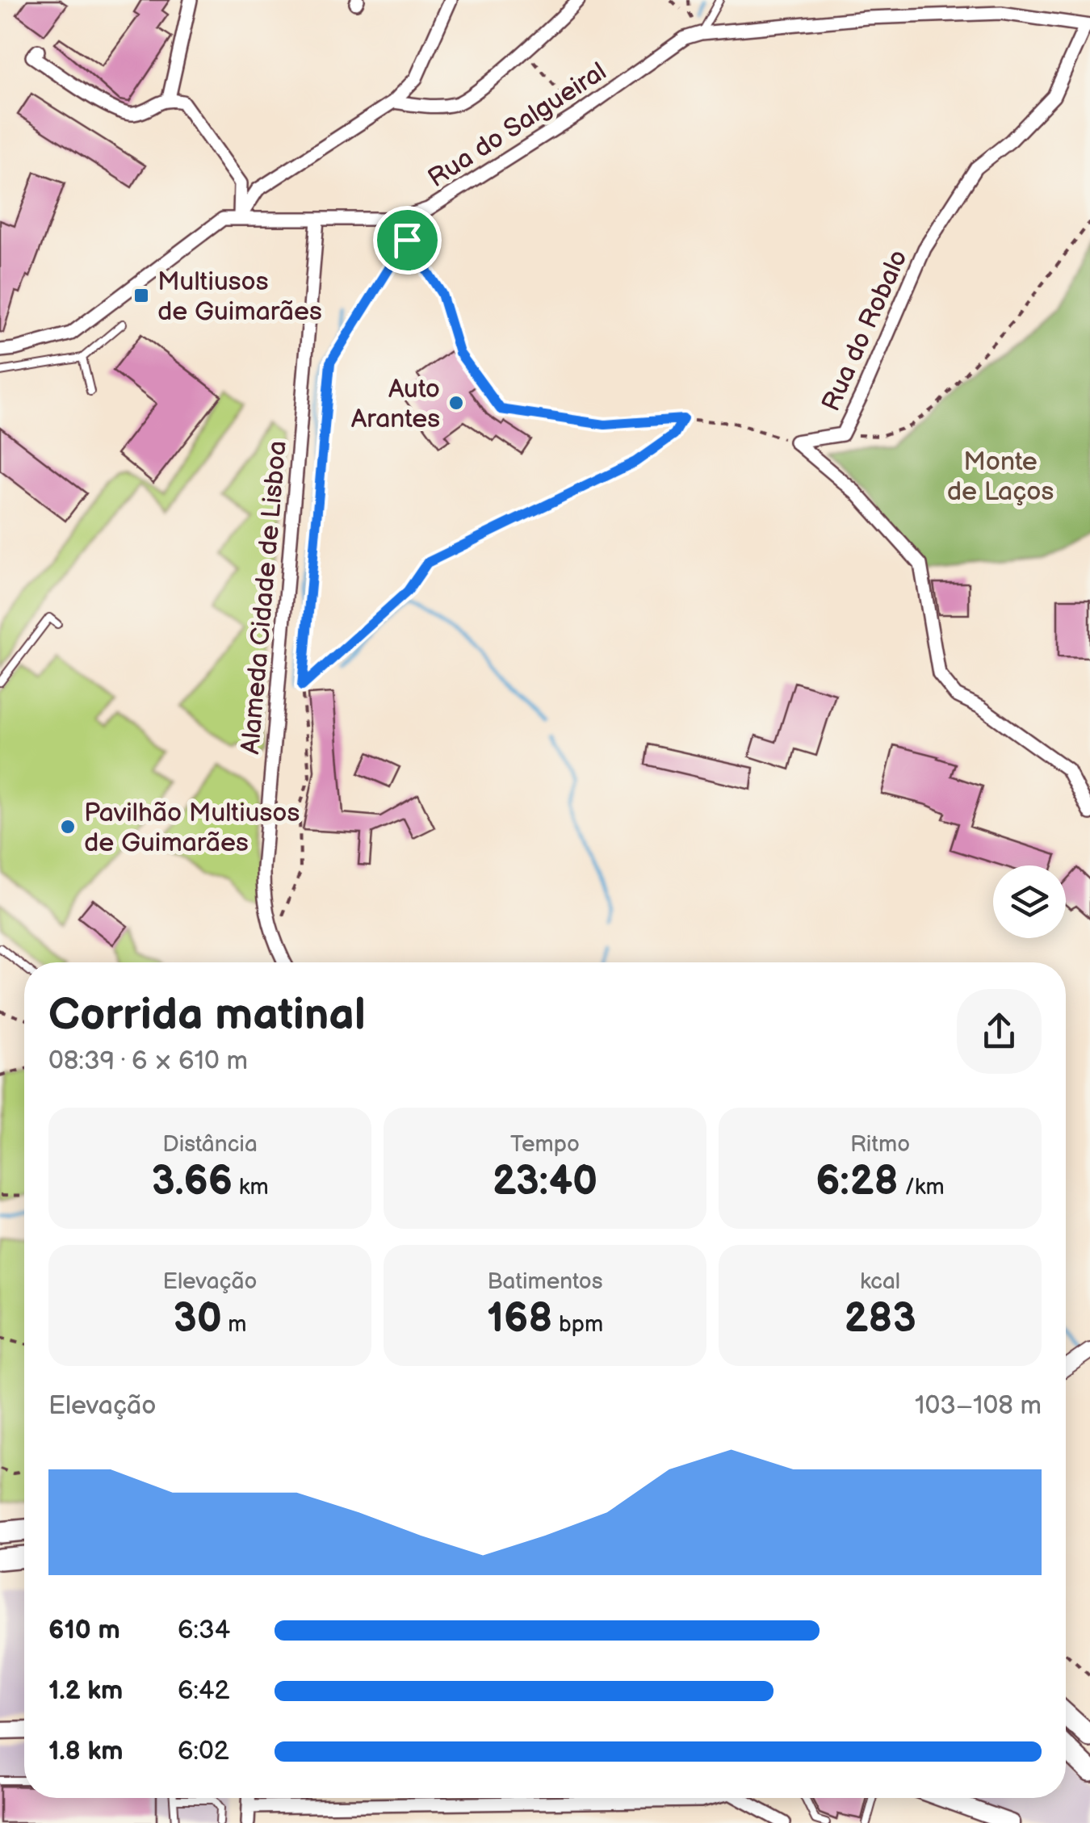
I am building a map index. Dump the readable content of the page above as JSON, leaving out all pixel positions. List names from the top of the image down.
{
  "streets": {
    "street": ["Rua do Salgueiral", "Rua do Robalo", "Alameda Cidade de Lisboa"]
  },
  "crossings": [
    ["Rua do Salgueiral", "Alameda Cidade de Lisboa"]
  ],
  "parks": ["Monte de Laços"],
  "places": {
    "transit": ["Multiusos de Guimarães"],
    "other": ["Auto Arantes", "Pavilhão Multiusos de Guimarães"]
  },
  "page": {
    "heading": ["Corrida matinal", "08:39 · 6 × 610 m"],
    "stats": [
      ["Distância", "3.66 km"],
      ["Tempo", "23:40"],
      ["Ritmo", "6:28 /km"],
      ["Elevação", "30 m"],
      ["Batimentos", "168 bpm"],
      ["kcal", "283"]
    ],
    "chart": ["Elevação", "103–108 m"],
    "list": [
      {
        "name": "610 m",
        "note": "6:34"
      },
      {
        "name": "1.2 km",
        "note": "6:42"
      },
      {
        "name": "1.8 km",
        "note": "6:02"
      }
    ]
  }
}
